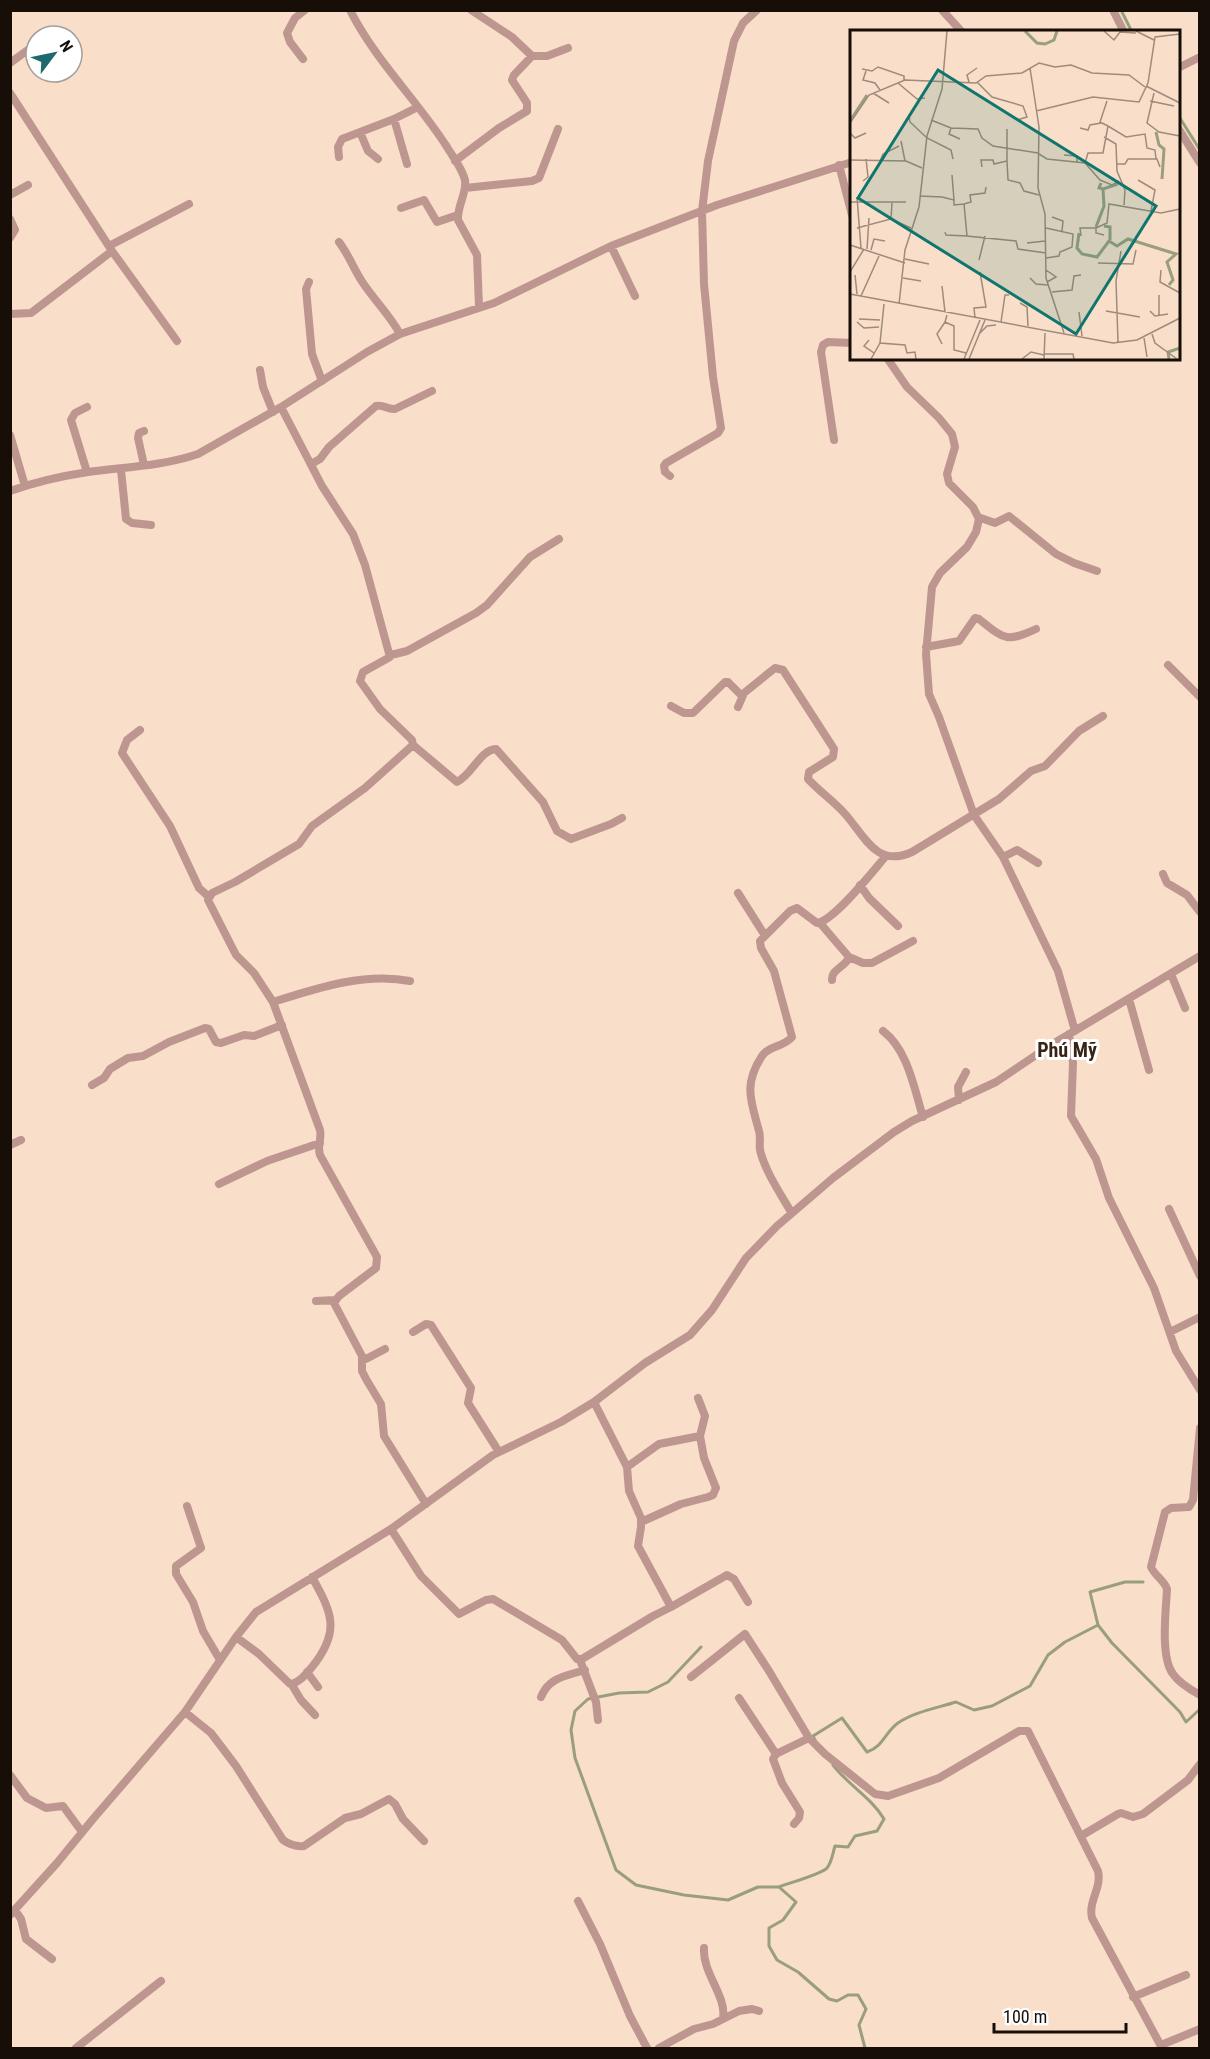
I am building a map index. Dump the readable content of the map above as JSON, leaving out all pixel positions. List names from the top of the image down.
{
  "districts": ["Phú Mỹ"],
  "scale_bar": "100 m",
  "north": "top right"
}
